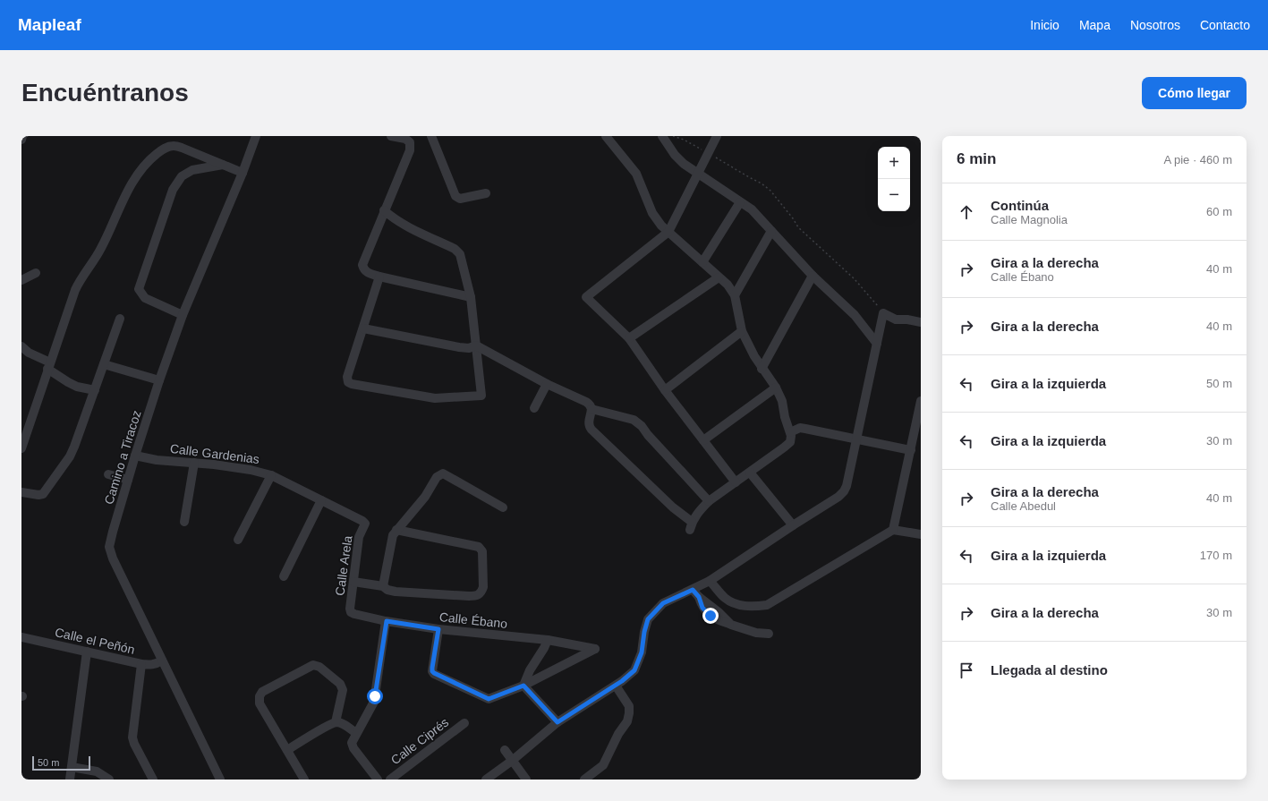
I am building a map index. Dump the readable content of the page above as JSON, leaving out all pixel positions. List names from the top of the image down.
{
  "streets": {
    "street": [
      "Calle Gardenias",
      "Camino a Tiracoz",
      "Calle Arela",
      "Calle Ébano",
      "Calle el Peñón",
      "Calle Ciprés"
    ]
  },
  "crossings": [
    ["Calle Gardenias", "Camino a Tiracoz"],
    ["Calle Gardenias", "Calle Arela"],
    ["Camino a Tiracoz", "Calle el Peñón"],
    ["Calle Arela", "Calle Ébano"]
  ],
  "scale_bar": "50 m",
  "page": {
    "header": "Mapleaf",
    "nav": [
      "Inicio",
      "Mapa",
      "Nosotros",
      "Contacto"
    ],
    "buttons": "Cómo llegar",
    "title": "Encuéntranos",
    "heading": ["6 min", "A pie · 460 m"],
    "map_buttons": ["+", "−"],
    "list": [
      ["Continúa", "Calle Magnolia", "60 m"],
      ["Gira a la derecha", "Calle Ébano", "40 m"],
      ["Gira a la derecha", "40 m"],
      ["Gira a la izquierda", "50 m"],
      ["Gira a la izquierda", "30 m"],
      ["Gira a la derecha", "Calle Abedul", "40 m"],
      ["Gira a la izquierda", "170 m"],
      ["Gira a la derecha", "30 m"],
      "Llegada al destino"
    ],
    "scale": "50 m"
  }
}
